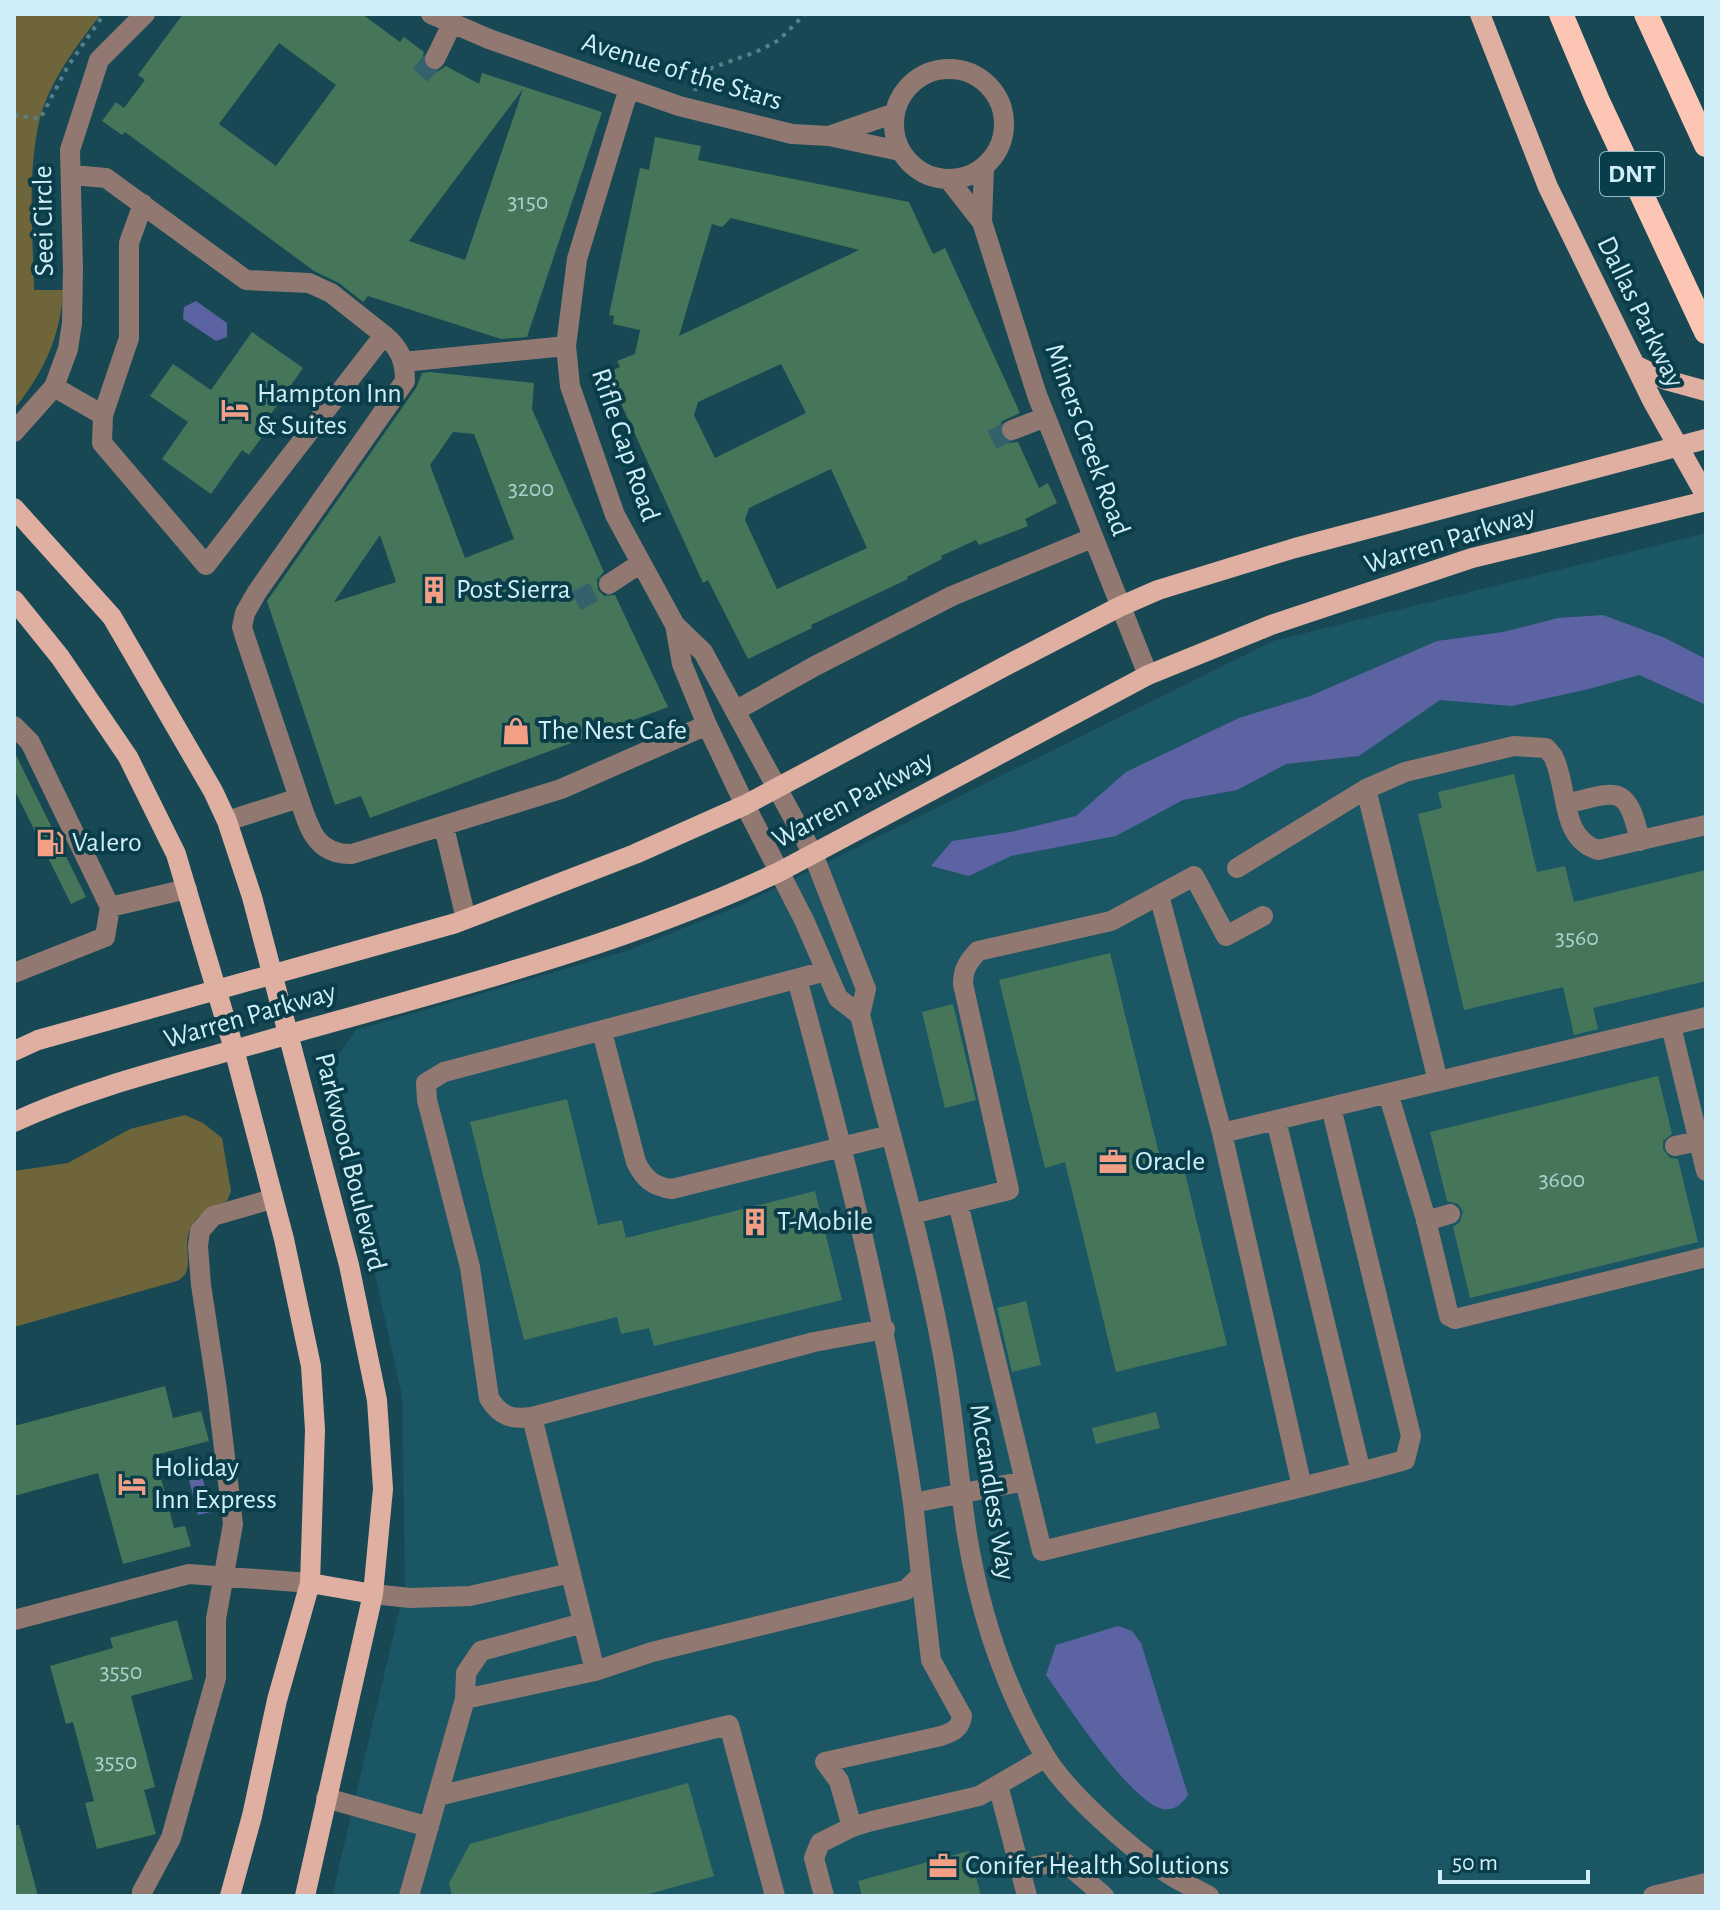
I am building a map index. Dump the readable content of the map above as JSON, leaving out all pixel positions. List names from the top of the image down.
{
  "streets": {
    "highway": ["DNT"],
    "main road": ["Dallas Parkway", "Warren Parkway", "Parkwood Boulevard"],
    "street": [
      "Avenue of the Stars",
      "Seei Circle",
      "Miners Creek Road",
      "Rifle Gap Road",
      "Mccandless Way"
    ]
  },
  "crossings": [
    ["Avenue of the Stars", "Miners Creek Road"],
    ["Avenue of the Stars", "Rifle Gap Road"],
    ["Dallas Parkway", "Warren Parkway"],
    ["Miners Creek Road", "Warren Parkway"],
    ["Rifle Gap Road", "Warren Parkway"],
    ["Rifle Gap Road", "Mccandless Way"],
    ["Warren Parkway", "Parkwood Boulevard"],
    ["Warren Parkway", "Mccandless Way"]
  ],
  "places": {
    "hotel": ["Hampton Inn & Suites", "Holiday Inn Express"],
    "building": ["Post Sierra", "T-Mobile"],
    "shop": ["The Nest Cafe"],
    "fuel station": ["Valero"],
    "office": ["Oracle", "Conifer Health Solutions"]
  },
  "house_numbers": [
    "3150",
    "3200",
    "3560",
    "3600",
    "3550",
    "3550"
  ],
  "scale_bar": "50 m"
}
